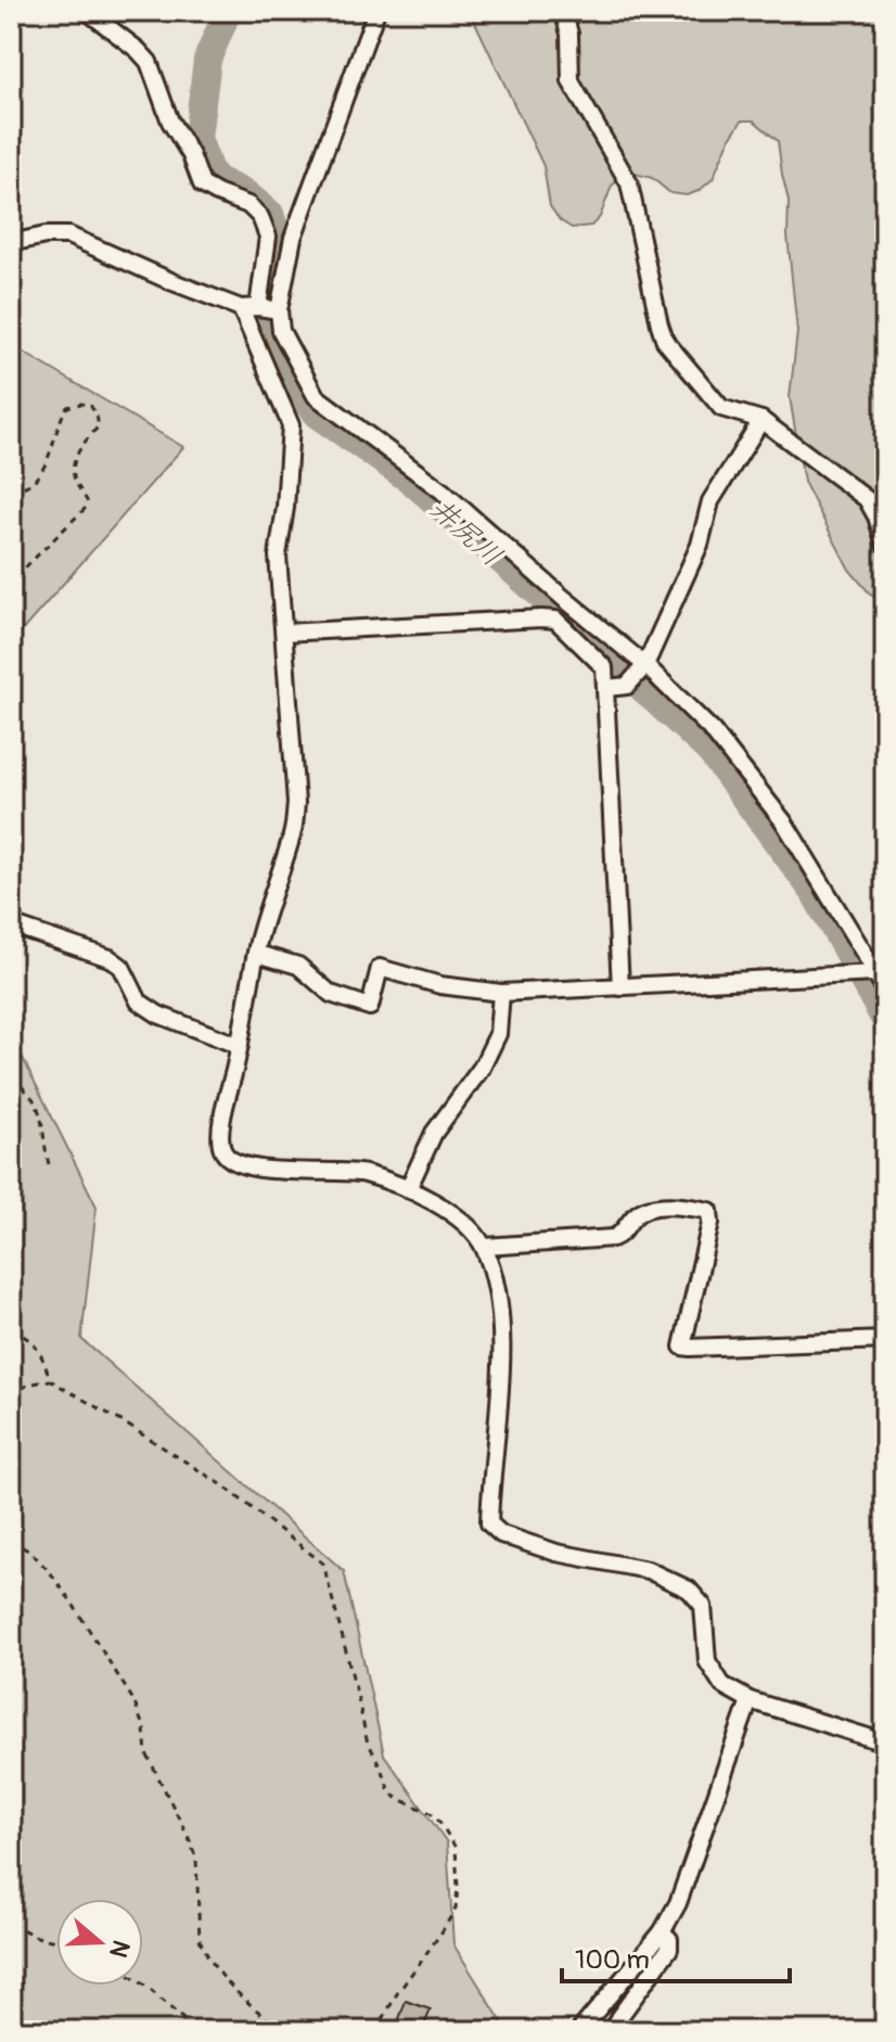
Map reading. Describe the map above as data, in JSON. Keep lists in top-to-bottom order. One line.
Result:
{"water":["井尻川"],"scale_bar":"100 m","north":"right"}
